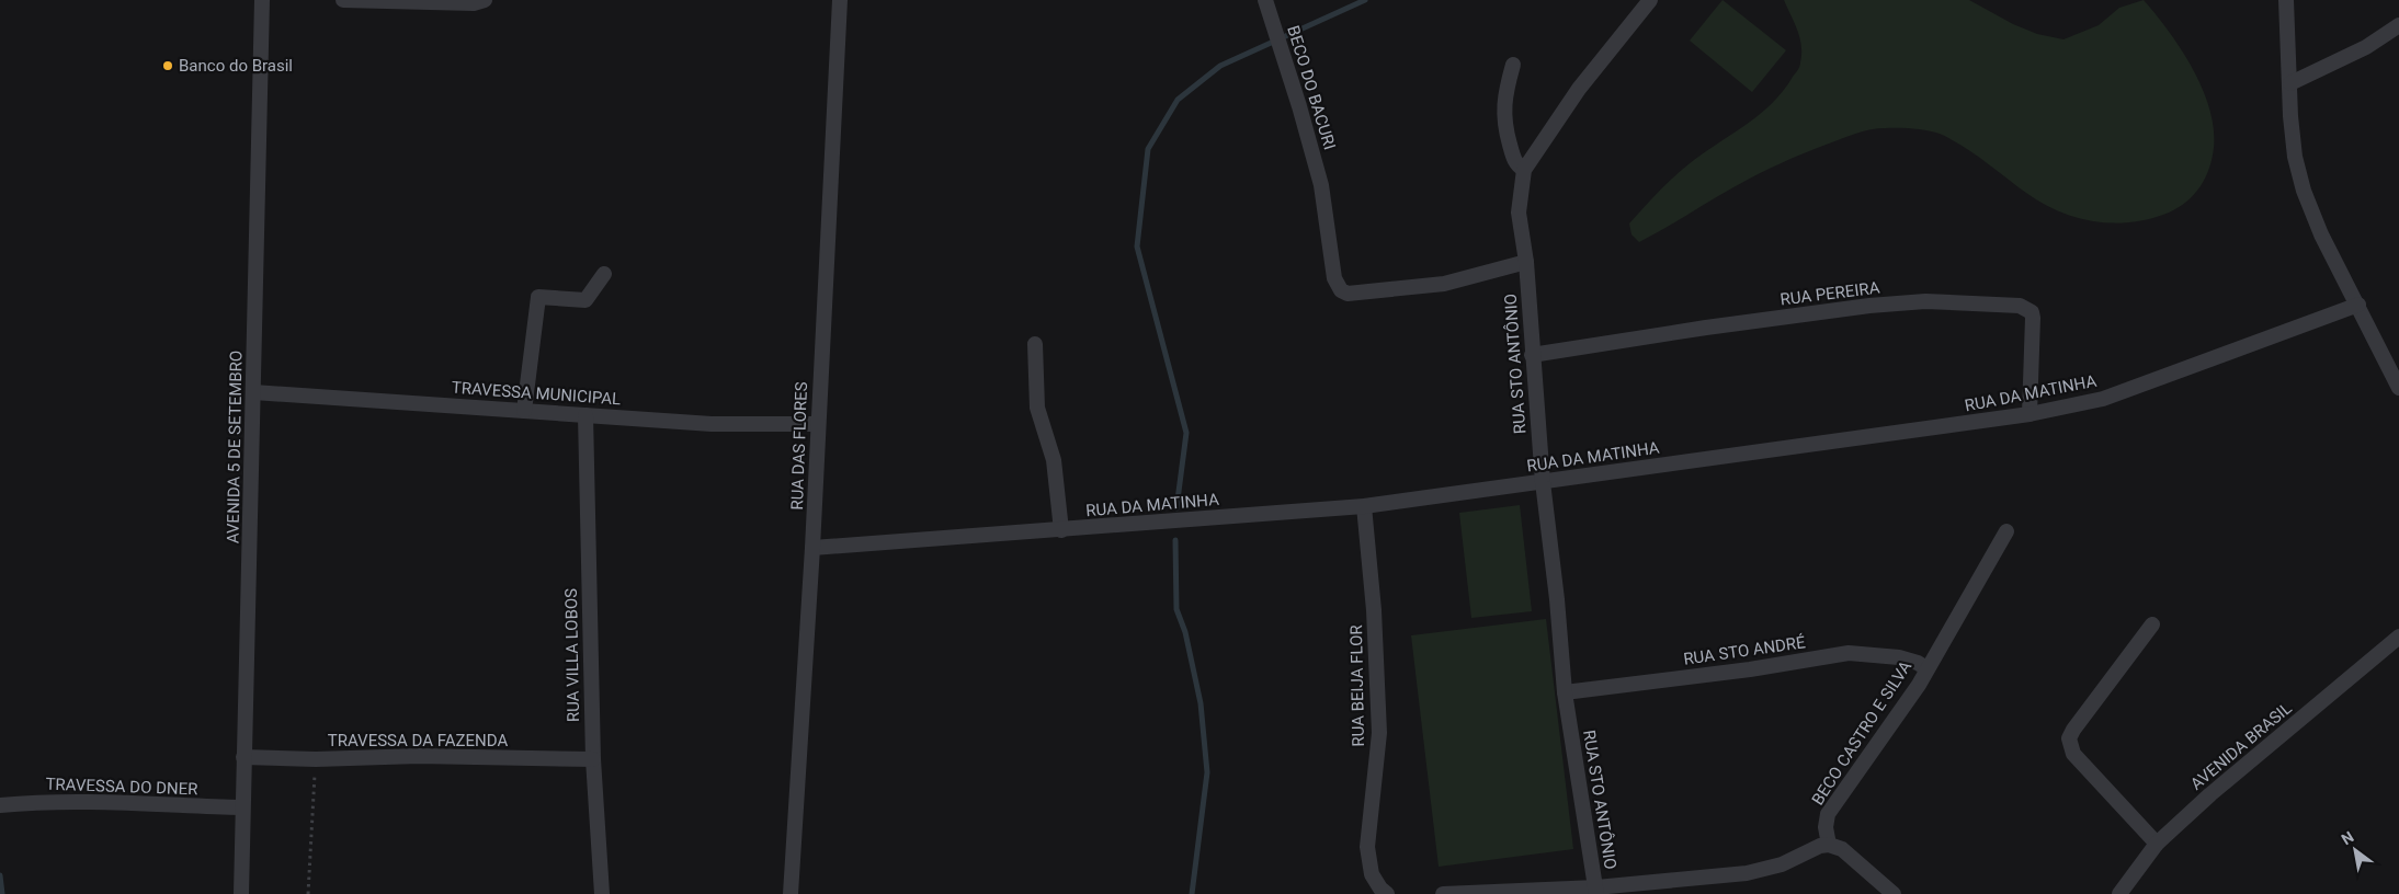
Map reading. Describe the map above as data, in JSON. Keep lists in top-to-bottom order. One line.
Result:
{"streets":{"street":["BECO DO BACURI","RUA PEREIRA","RUA STO ANTÔNIO","TRAVESSA MUNICIPAL","RUA DA MATINHA","RUA DAS FLORES","AVENIDA 5 DE SETEMBRO","RUA STO ANDRÉ","RUA VILLA LOBOS","RUA BEIJA FLOR","BECO CASTRO E SILVA","TRAVESSA DA FAZENDA","AVENIDA BRASIL","TRAVESSA DO DNER"]},"crossings":[["BECO DO BACURI","RUA STO ANTÔNIO"],["RUA PEREIRA","RUA STO ANTÔNIO"],["RUA PEREIRA","RUA DA MATINHA"],["RUA STO ANTÔNIO","RUA DA MATINHA"],["RUA STO ANTÔNIO","RUA STO ANDRÉ"],["TRAVESSA MUNICIPAL","RUA DAS FLORES"],["TRAVESSA MUNICIPAL","AVENIDA 5 DE SETEMBRO"],["TRAVESSA MUNICIPAL","RUA VILLA LOBOS"],["RUA DA MATINHA","RUA DAS FLORES"],["RUA DA MATINHA","RUA BEIJA FLOR"],["AVENIDA 5 DE SETEMBRO","TRAVESSA DA FAZENDA"],["AVENIDA 5 DE SETEMBRO","TRAVESSA DO DNER"],["RUA STO ANDRÉ","BECO CASTRO E SILVA"],["RUA VILLA LOBOS","TRAVESSA DA FAZENDA"]],"places":["Banco do Brasil"],"north":"top left"}
